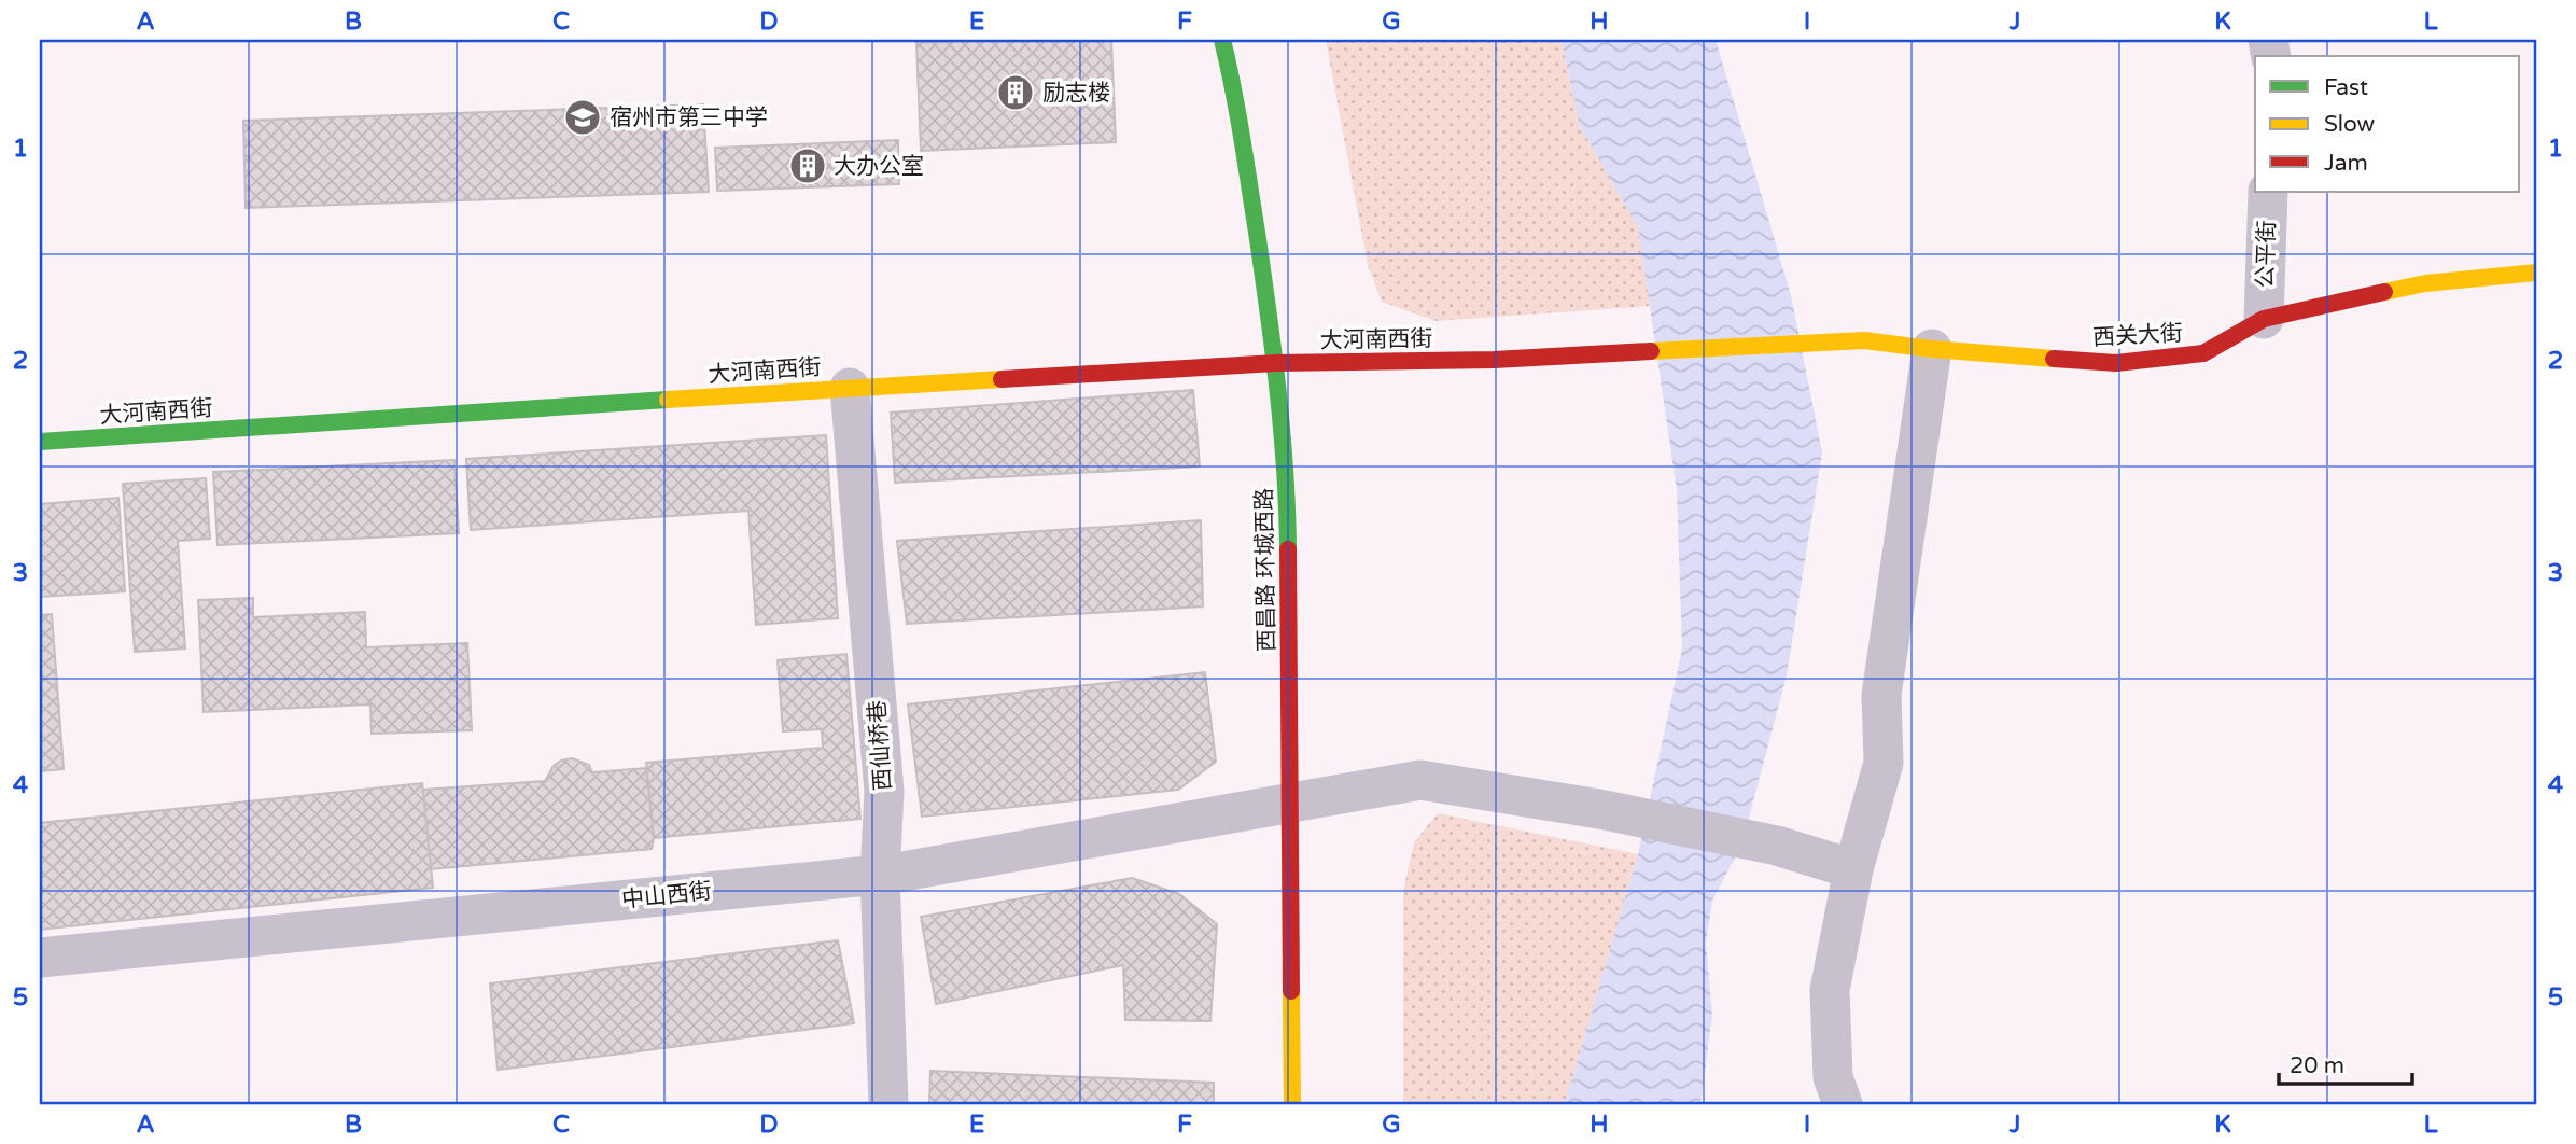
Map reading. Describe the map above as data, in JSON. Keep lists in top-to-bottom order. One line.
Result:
{"streets":{"street":["公平街","西关大街","大河南西街","西昌路 环城西路","西仙桥巷","中山西街"]},"crossings":[["公平街","西关大街"],["西关大街","大河南西街"],["大河南西街","西昌路 环城西路"],["大河南西街","西仙桥巷"],["西昌路 环城西路","中山西街"],["西仙桥巷","中山西街"]],"places":{"building":["励志楼","大办公室"],"school or university":["宿州市第三中学"]},"legend":["Fast","Slow","Jam"],"scale_bar":"20 m","grid":{"columns":["A","B","C","D","E","F","G","H","I","J","K","L"],"rows":["1","2","3","4","5"]}}
